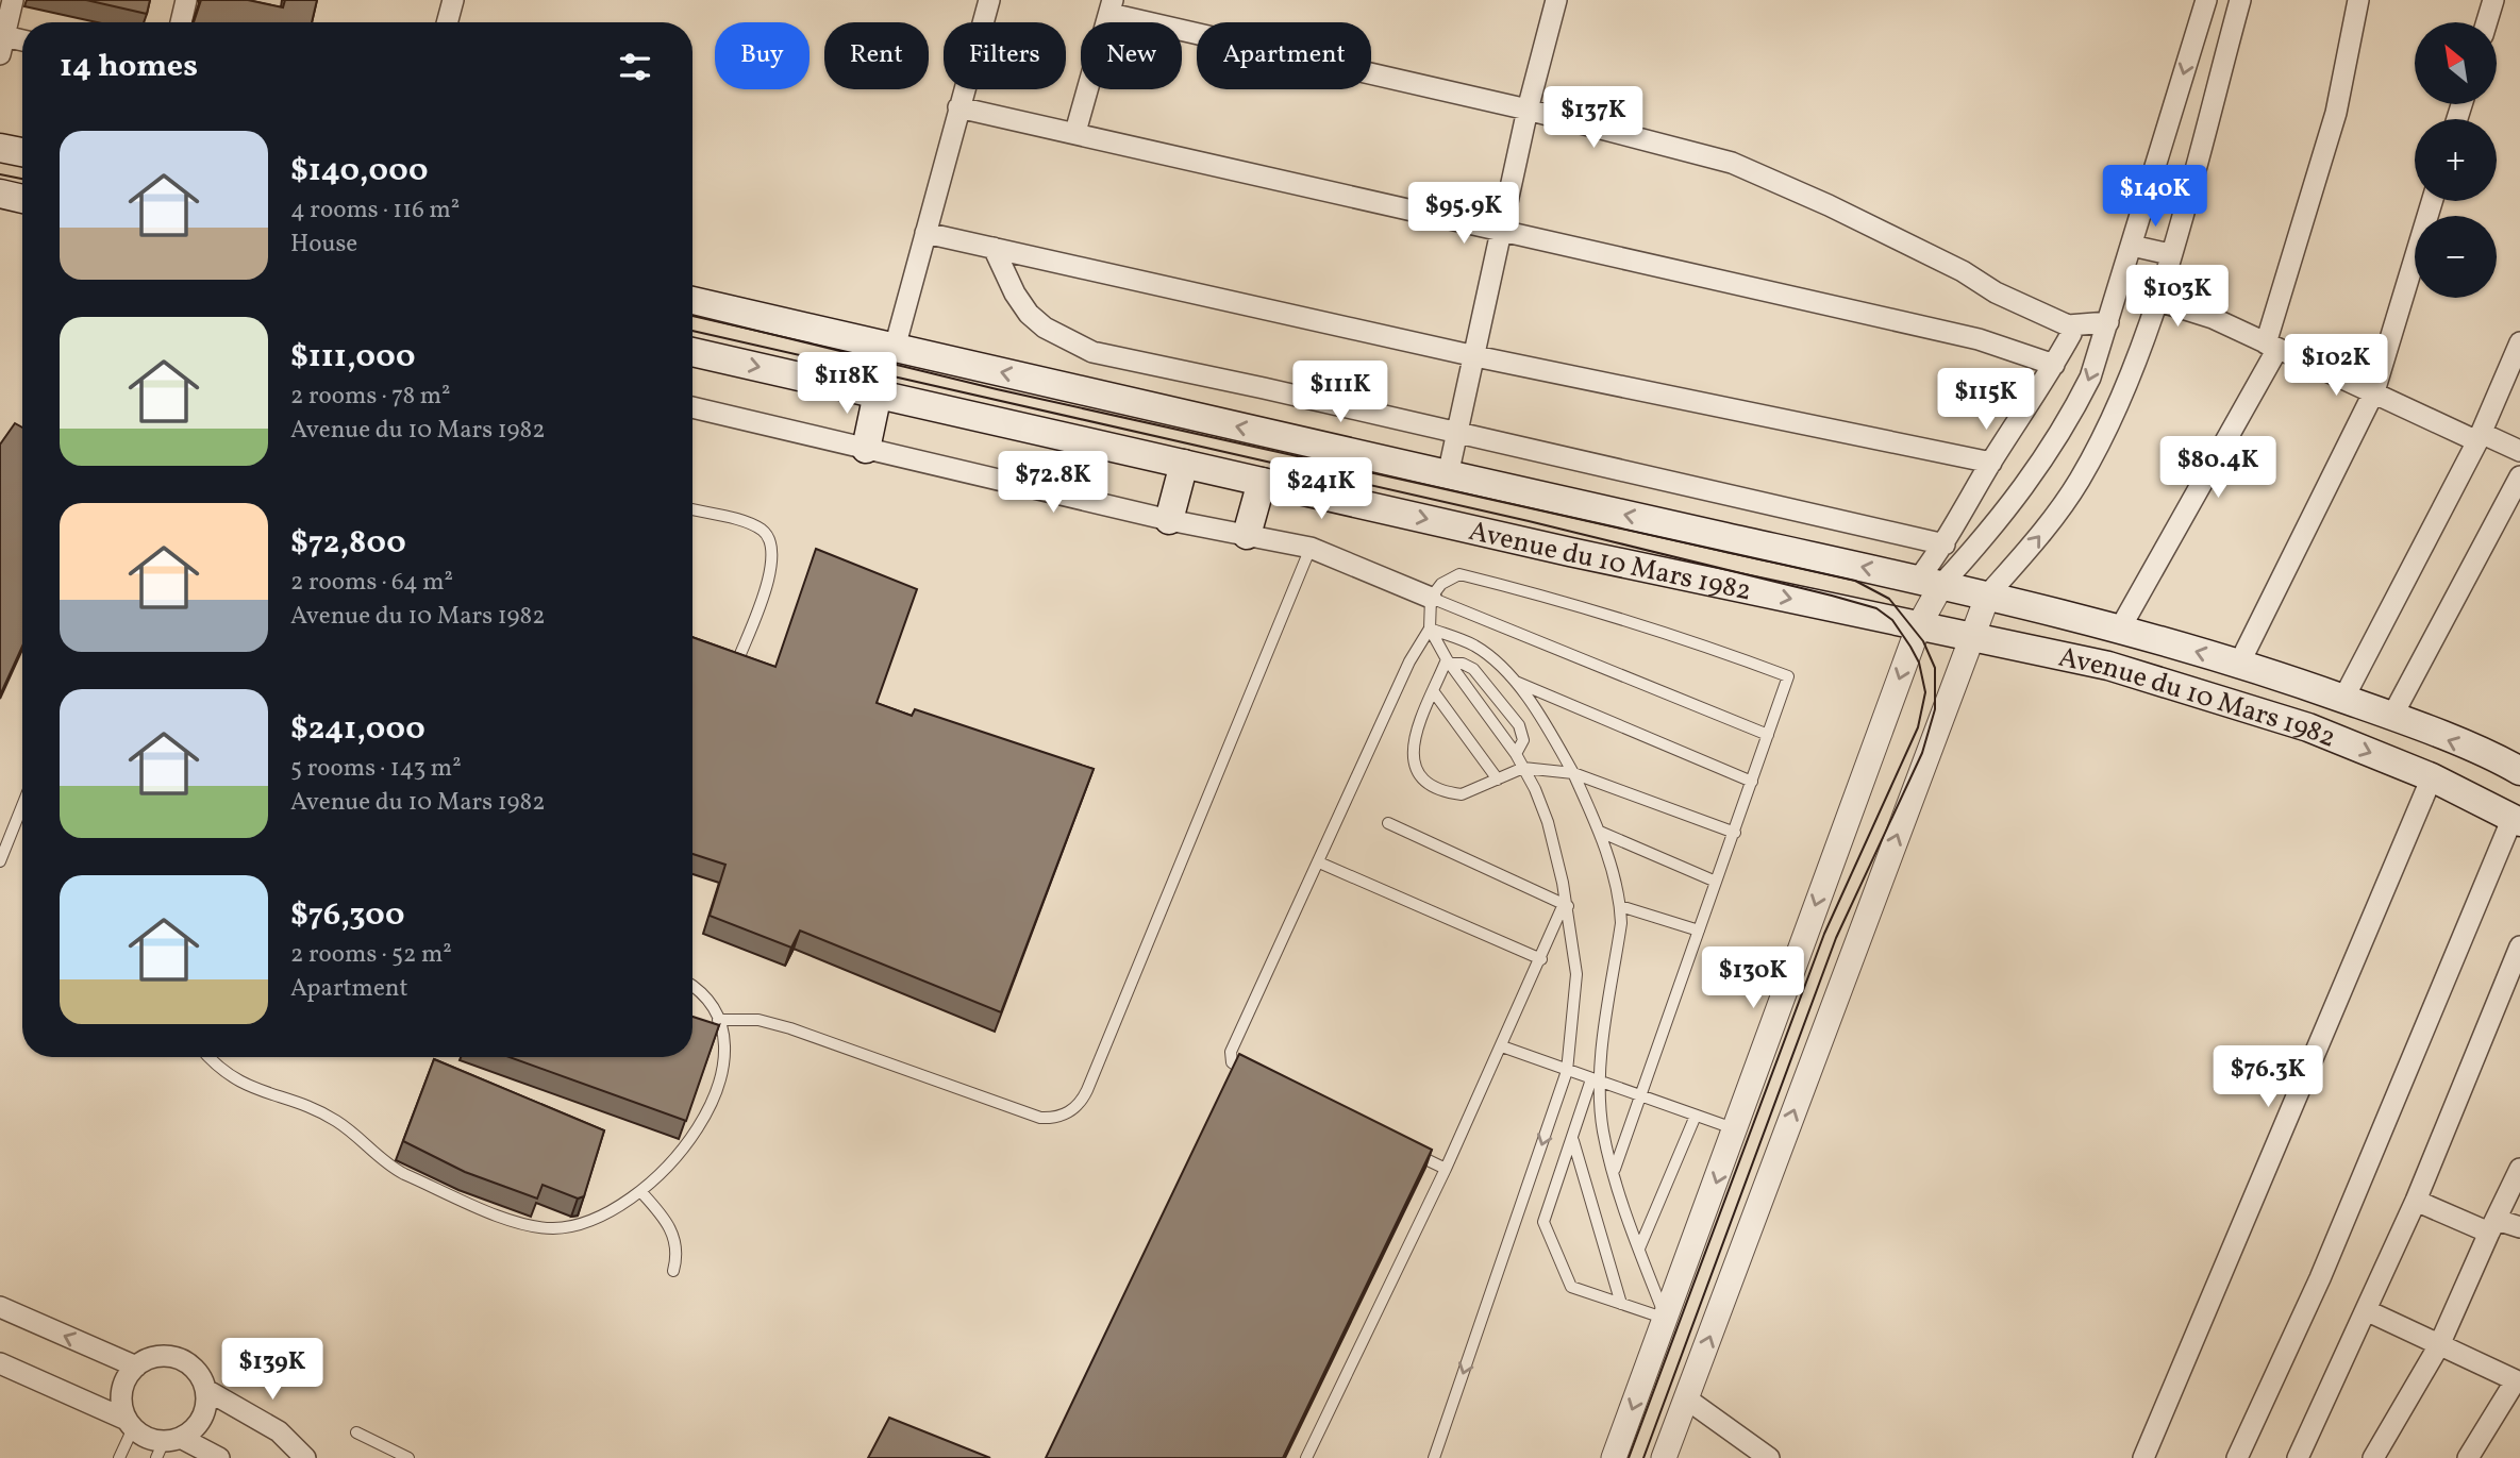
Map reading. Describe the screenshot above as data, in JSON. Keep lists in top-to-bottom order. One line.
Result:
{"streets":{"main road":["Avenue du 10 Mars 1982"]},"north":"top left","page":{"map_buttons":["+","−"],"chip":["Buy","Rent","Filters","New","Apartment"],"heading":"14 homes","price":["$137K","$140K","$95.9K","$103K","$102K","$118K","$111K","$115K","$80.4K","$72.8K","$241K","$130K","$76.3K","$139K"],"list":[{"name":"$140,000","note":"4 rooms · 116 m² · House"},{"name":"$111,000","note":"2 rooms · 78 m² · Avenue du 10 Mars 1982"},{"name":"$72,800","note":"2 rooms · 64 m² · Avenue du 10 Mars 1982"},{"name":"$241,000","note":"5 rooms · 143 m² · Avenue du 10 Mars 1982"},{"name":"$76,300","note":"2 rooms · 52 m² · Apartment"}]}}
